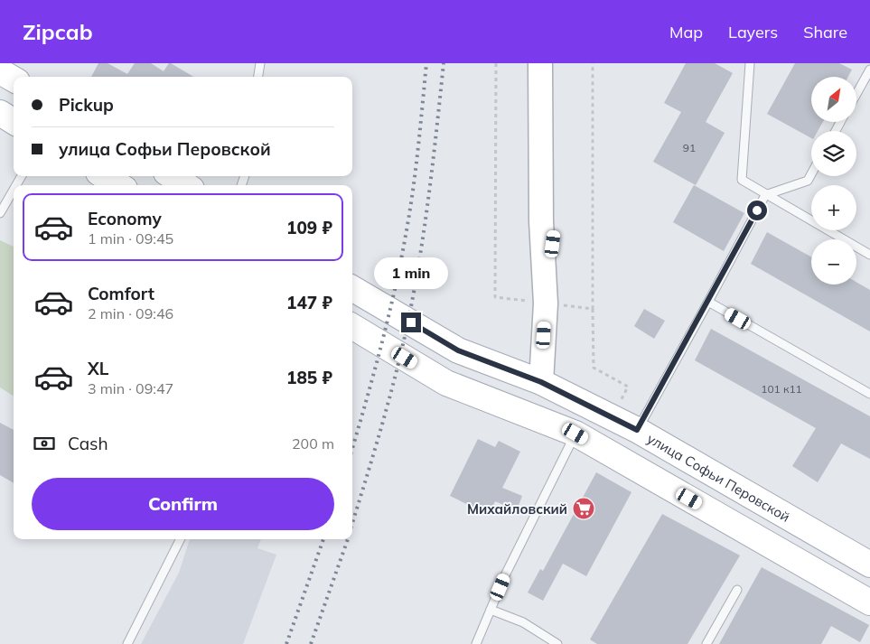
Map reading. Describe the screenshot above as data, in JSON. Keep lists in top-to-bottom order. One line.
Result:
{"streets":{"main road":["улица Софьи Перовской"]},"places":{"supermarket":["Михайловский"]},"house_numbers":["91","101 к11"],"north":"top right","page":{"header":"Zipcab","nav":["Map","Layers","Share"],"map_buttons":["+","−"],"banner":["Pickup","улица Софьи Перовской"],"list":[{"name":"Economy","note":"1 min · 09:45","value":"109 ₽"},{"name":"Comfort","note":"2 min · 09:46","value":"147 ₽"},{"name":"XL","note":"3 min · 09:47","value":"185 ₽"}],"bubble":"1 min","pay":["Cash","200 m"],"buttons":"Confirm"}}
